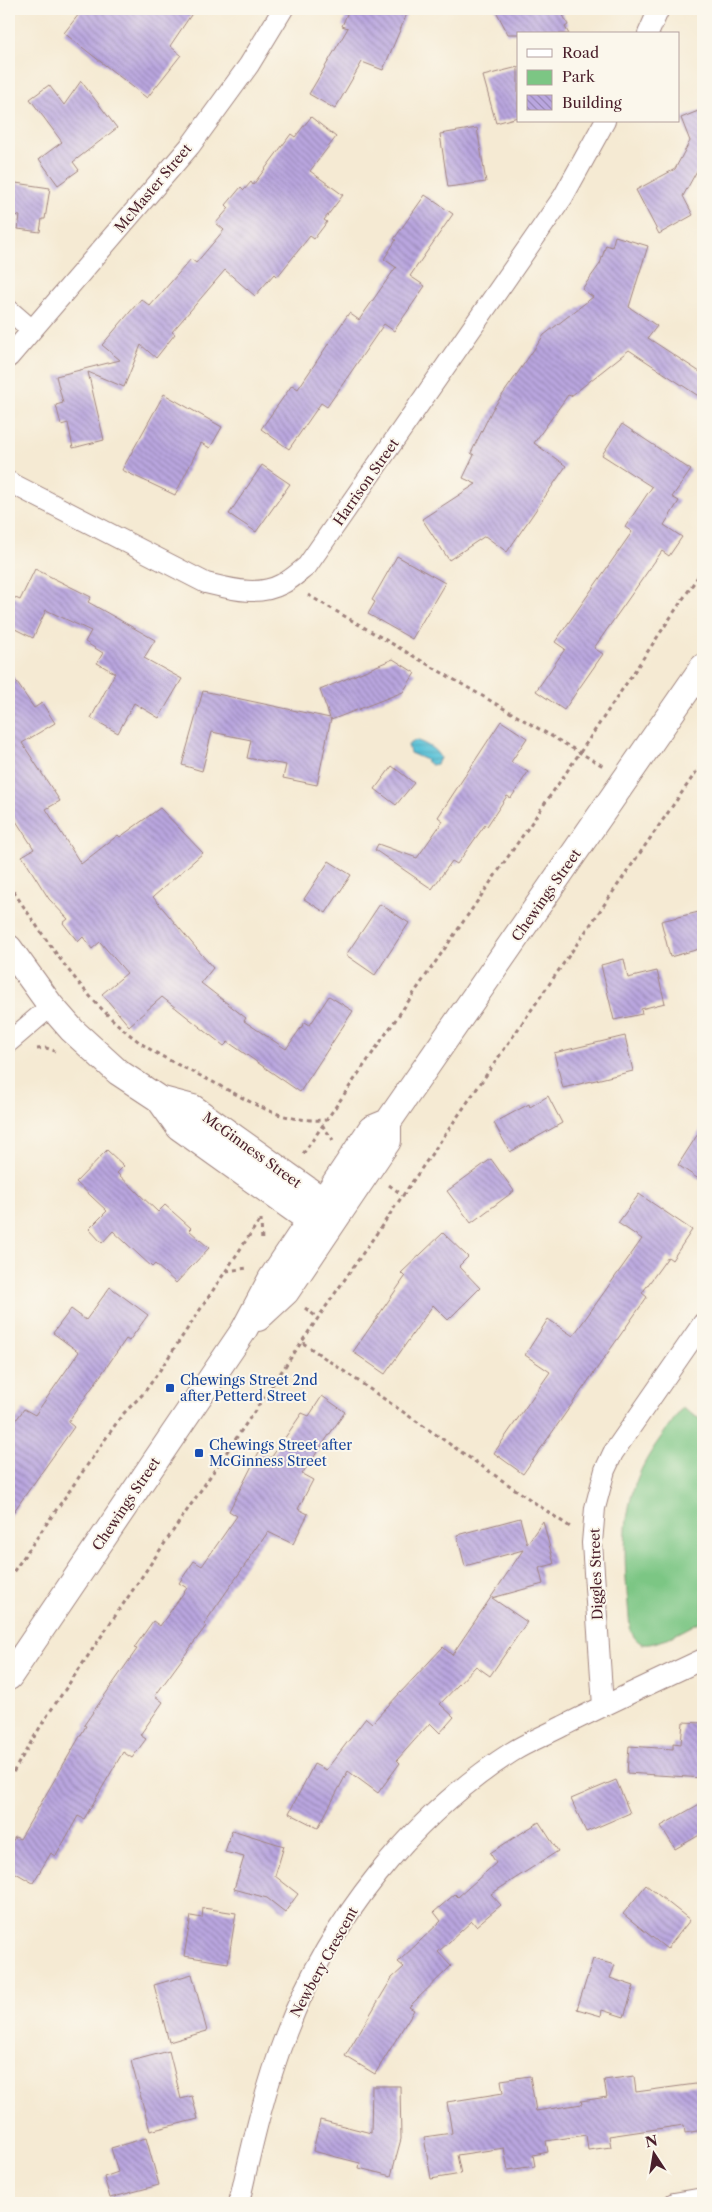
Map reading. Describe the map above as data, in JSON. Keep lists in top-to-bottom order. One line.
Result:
{"streets":{"street":["McMaster Street","Harrison Street","Chewings Street","McGinness Street","Diggles Street","Newbery Crescent"]},"crossings":[["Chewings Street","McGinness Street"],["Diggles Street","Newbery Crescent"]],"places":{"transit":["Chewings Street 2nd after Petterd Street","Chewings Street after McGinness Street"]},"legend":["Road","Park","Building"],"north":"top"}
